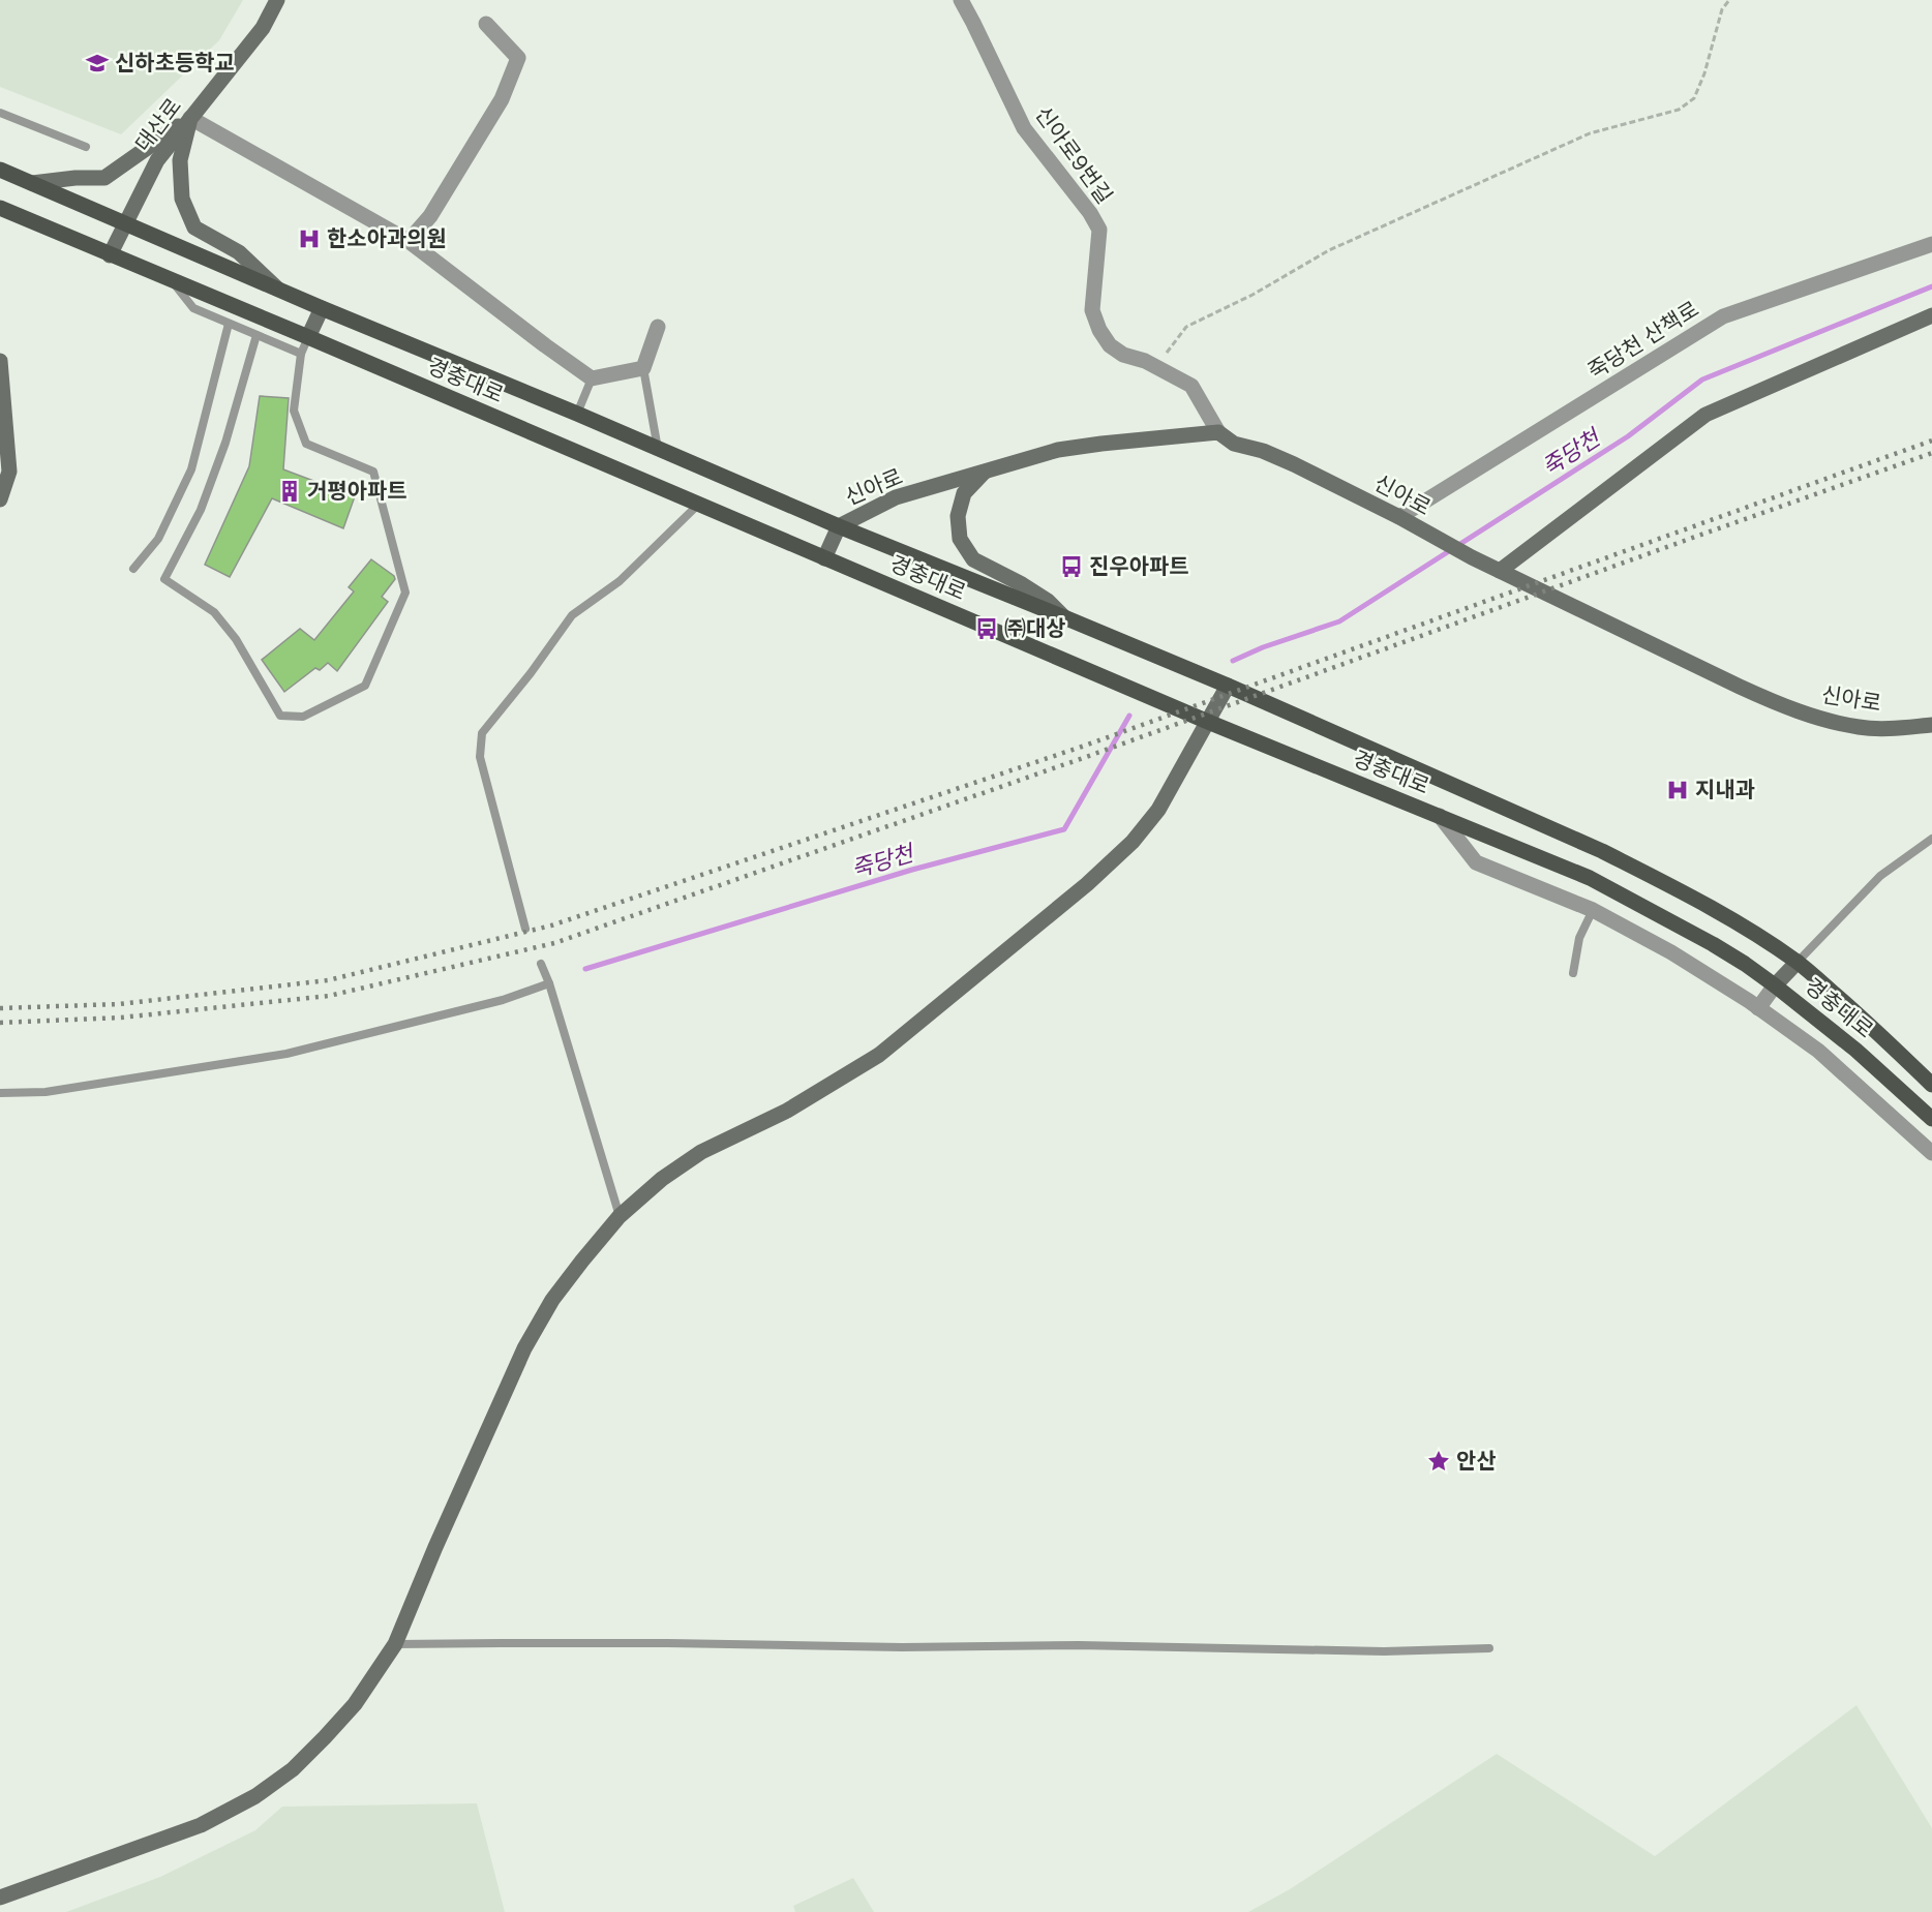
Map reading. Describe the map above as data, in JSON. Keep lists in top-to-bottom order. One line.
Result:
{"streets":{"main road":["경충대로"],"street":["대산로","신아로9번길","죽당천 산책로","신아로"]},"crossings":[["대산로","경충대로"],["신아로9번길","신아로"],["죽당천 산책로","신아로"],["경충대로","신아로"]],"water":["죽당천"],"places":{"school or university":["신하초등학교"],"hospital":["한소아과의원","지내과"],"building":["거평아파트"],"bus stop":["진우아파트","㈜대상"],"place":["안산"]}}
